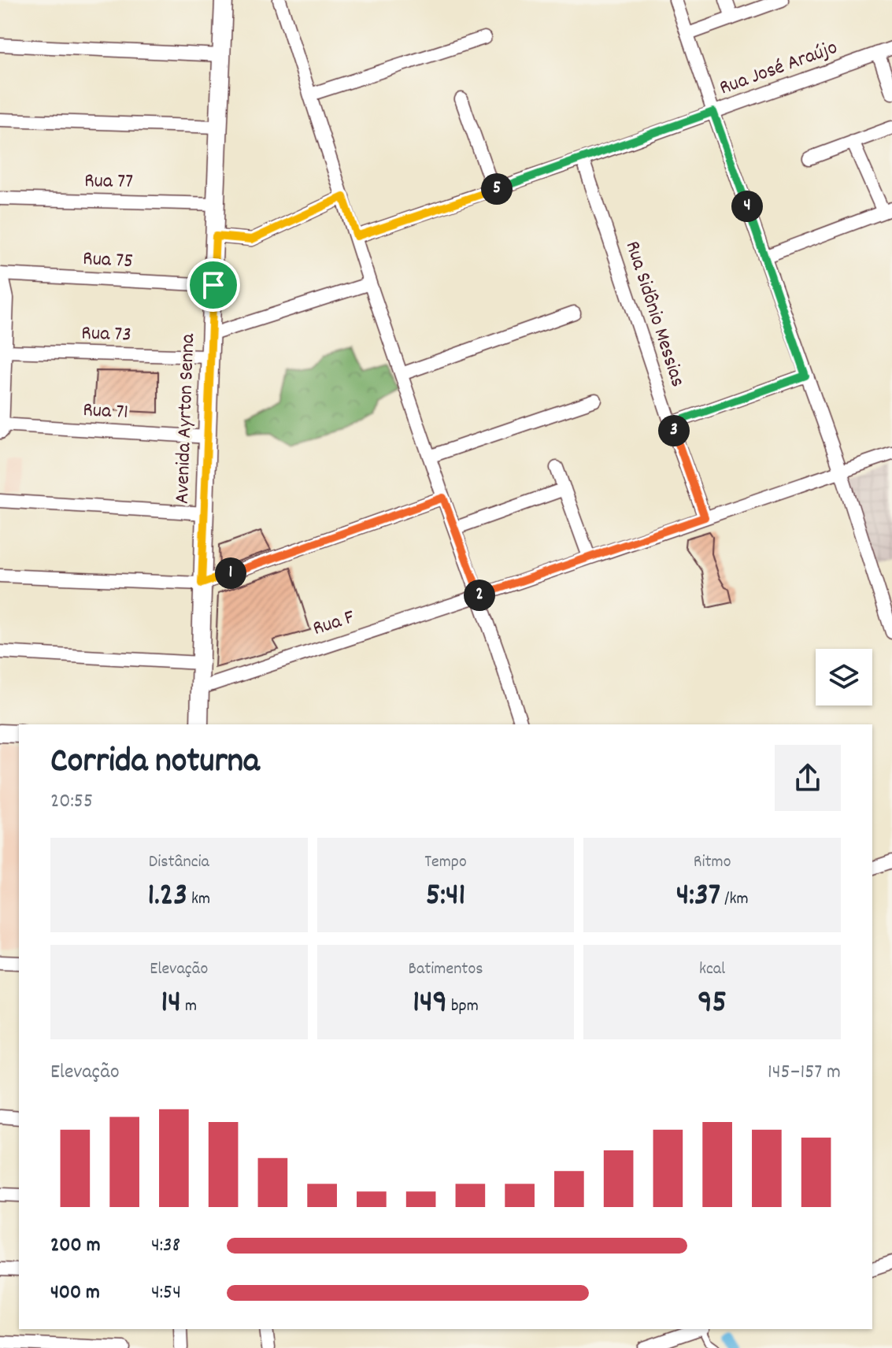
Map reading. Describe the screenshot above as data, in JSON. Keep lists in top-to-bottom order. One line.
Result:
{"streets":{"street":["Rua José Araújo","Rua 77","Rua 75","Rua Sidônio Messias","Rua 73","Rua 71","Avenida Ayrton Senna","Rua F"]},"crossings":[["Rua José Araújo","Rua Sidônio Messias"],["Rua 77","Avenida Ayrton Senna"],["Rua 75","Avenida Ayrton Senna"],["Rua Sidônio Messias","Rua F"],["Rua 73","Avenida Ayrton Senna"],["Rua 71","Avenida Ayrton Senna"],["Avenida Ayrton Senna","Rua F"]],"page":{"pins":["5","4","3","1","2"],"heading":["Corrida noturna","20:55"],"stats":[["Distância","1.23 km"],["Tempo","5:41"],["Ritmo","4:37 /km"],["Elevação","14 m"],["Batimentos","149 bpm"],["kcal","95"]],"chart":["Elevação","145–157 m"],"list":[{"name":"200 m","note":"4:38"},{"name":"400 m","note":"4:54"}]}}
